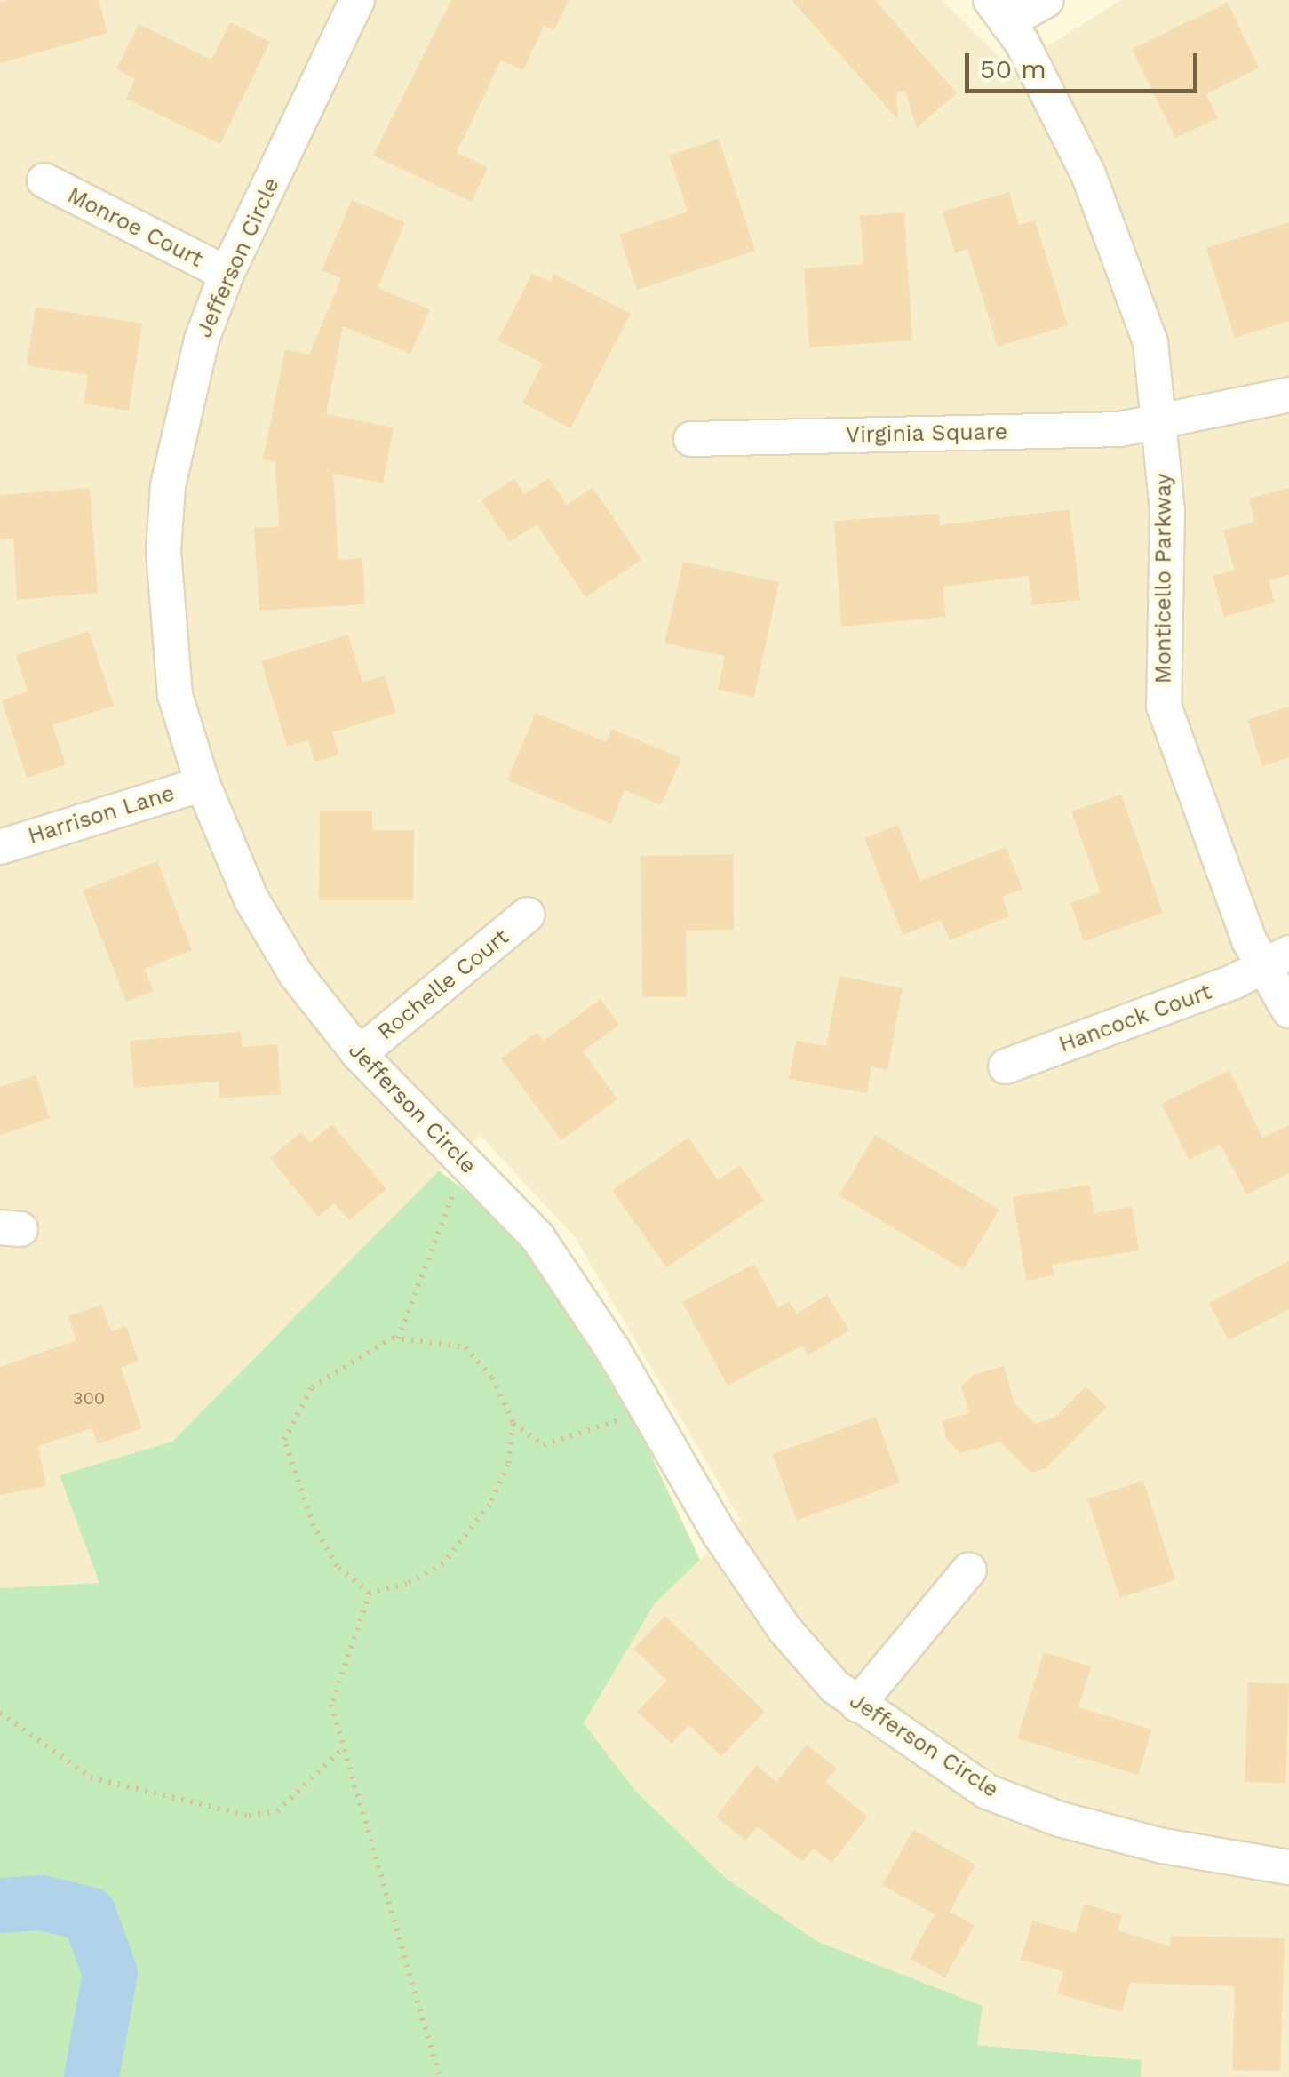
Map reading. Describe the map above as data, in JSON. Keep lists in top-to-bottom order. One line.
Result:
{"streets":{"street":["Monroe Court","Jefferson Circle","Virginia Square","Monticello Parkway","Harrison Lane","Rochelle Court","Hancock Court"]},"crossings":[["Monroe Court","Jefferson Circle"],["Jefferson Circle","Harrison Lane"],["Jefferson Circle","Rochelle Court"],["Virginia Square","Monticello Parkway"],["Monticello Parkway","Hancock Court"]],"house_numbers":["300"],"scale_bar":"50 m"}
